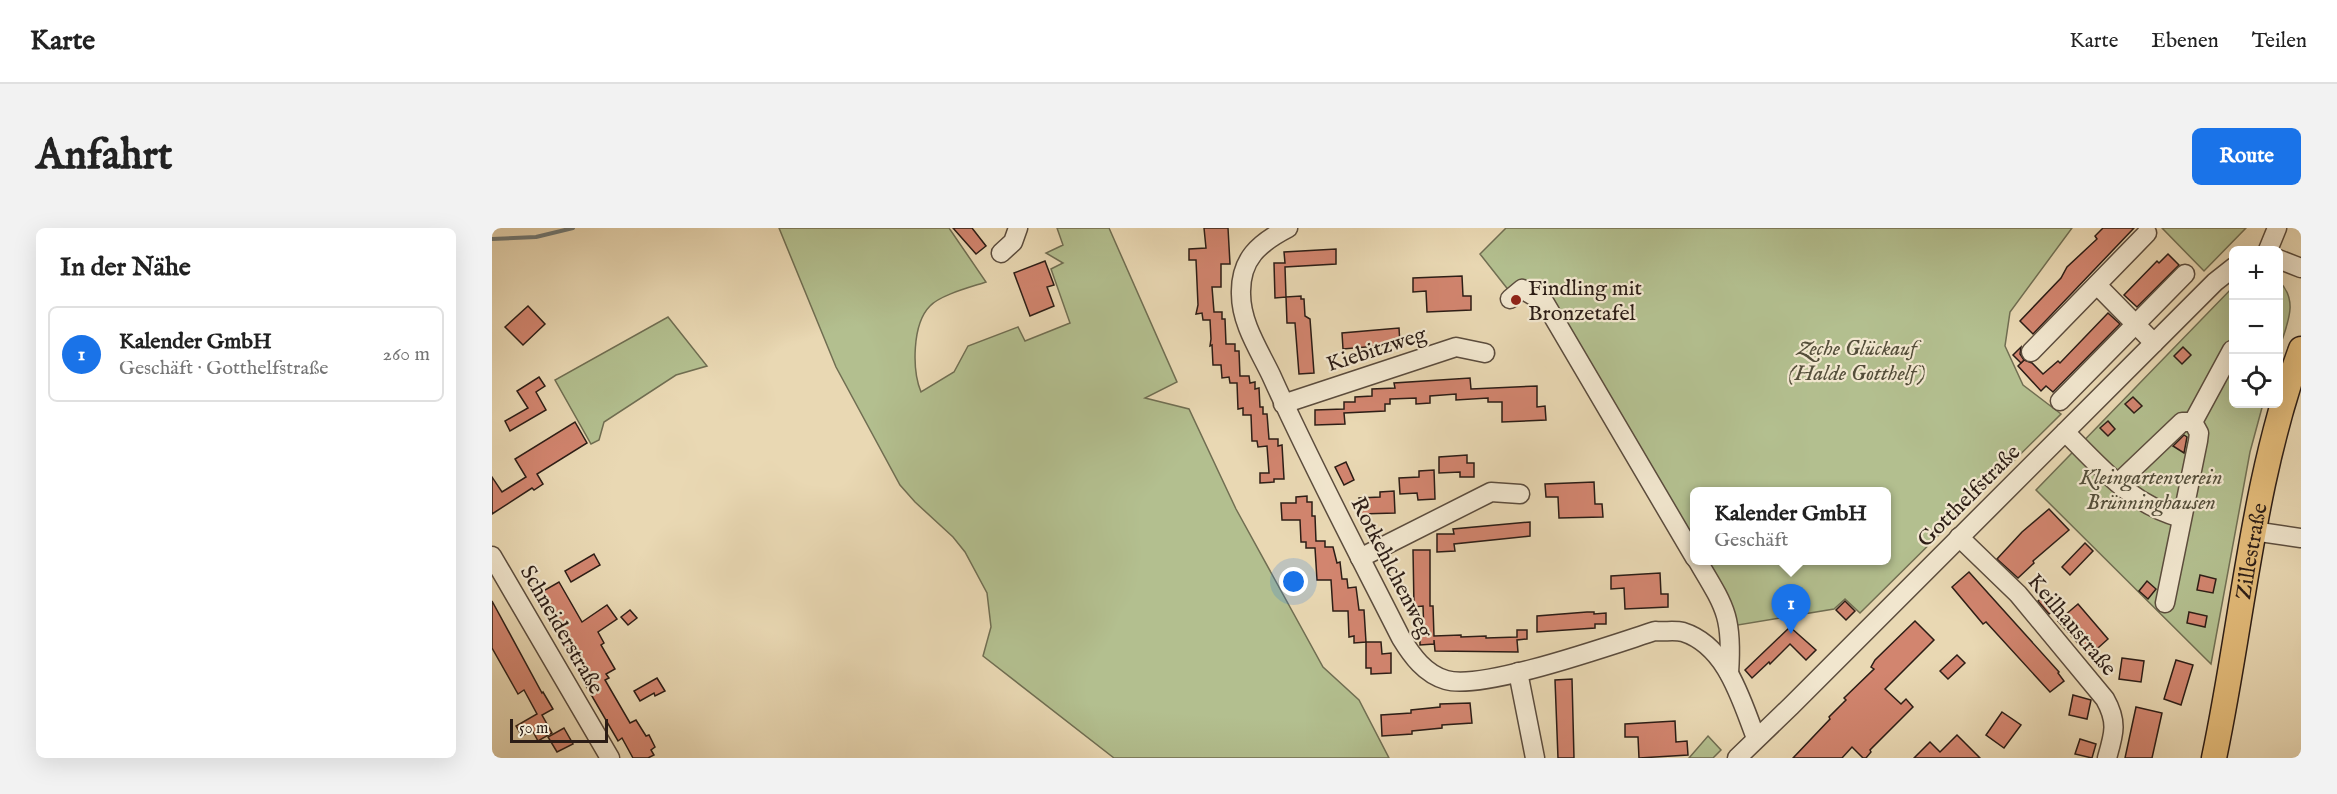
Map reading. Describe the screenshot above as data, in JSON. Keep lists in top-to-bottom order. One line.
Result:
{"streets":{"main road":["Zillestraße"],"street":["Kiebitzweg","Gotthelfstraße","Rotkehlchenweg","Keilhaustraße","Schneiderstraße"]},"crossings":[["Kiebitzweg","Rotkehlchenweg"],["Gotthelfstraße","Rotkehlchenweg"],["Gotthelfstraße","Keilhaustraße"]],"parks":["Zeche Glückauf (Halde Gotthelf)","Kleingartenverein Brünninghausen"],"places":["Findling mit Bronzetafel"],"scale_bar":"50 m","page":{"header":"Karte","nav":["Karte","Ebenen","Teilen"],"buttons":"Route","title":"Anfahrt","heading":"In der Nähe","map_buttons":["+","−"],"list":[{"mark":"1","name":"Kalender GmbH","note":"Geschäft · Gotthelfstraße","value":"260 m"}],"popup":["Kalender GmbH","Geschäft"],"pins":"1","scale":"50 m"}}
